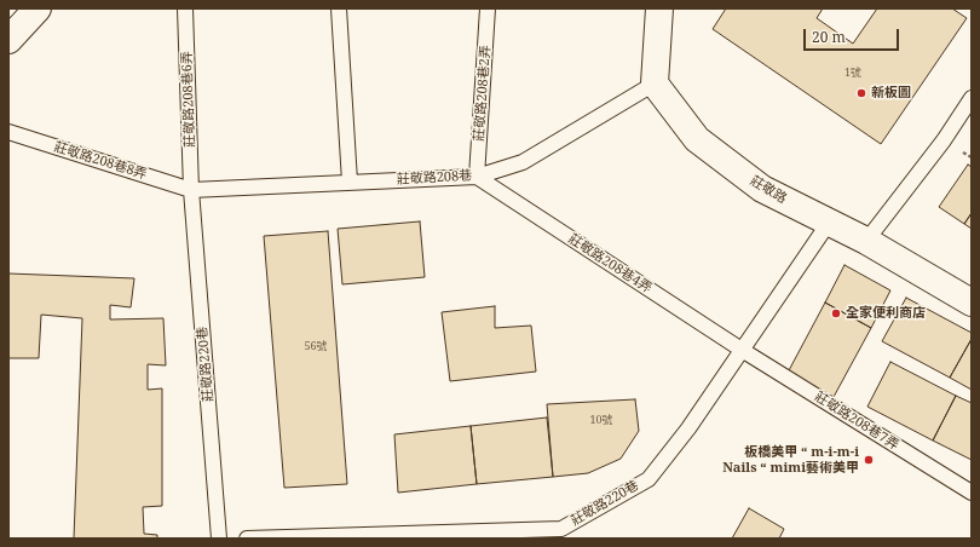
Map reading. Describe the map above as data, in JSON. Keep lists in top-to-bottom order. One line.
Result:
{"streets":{"street":["莊敬路"],"lane":["莊敬路208巷2弄","莊敬路208巷6弄","莊敬路208巷8弄","莊敬路208巷","莊敬路208巷4弄","莊敬路220巷","莊敬路208巷7弄"]},"crossings":[["莊敬路208巷2弄","莊敬路208巷"],["莊敬路208巷2弄","莊敬路208巷4弄"],["莊敬路208巷6弄","莊敬路208巷8弄"],["莊敬路208巷6弄","莊敬路208巷"],["莊敬路208巷6弄","莊敬路220巷"],["莊敬路208巷8弄","莊敬路208巷"],["莊敬路208巷8弄","莊敬路220巷"],["莊敬路208巷","莊敬路"],["莊敬路208巷","莊敬路208巷4弄"],["莊敬路208巷","莊敬路220巷"],["莊敬路","莊敬路220巷"],["莊敬路208巷4弄","莊敬路220巷"],["莊敬路208巷4弄","莊敬路208巷7弄"],["莊敬路220巷","莊敬路208巷7弄"]],"places":["新板圖","全家便利商店","板橋美甲 “ m-i-m-i Nails “ mimi藝術美甲"],"house_numbers":["1號","56號","10號"],"scale_bar":"20 m"}
